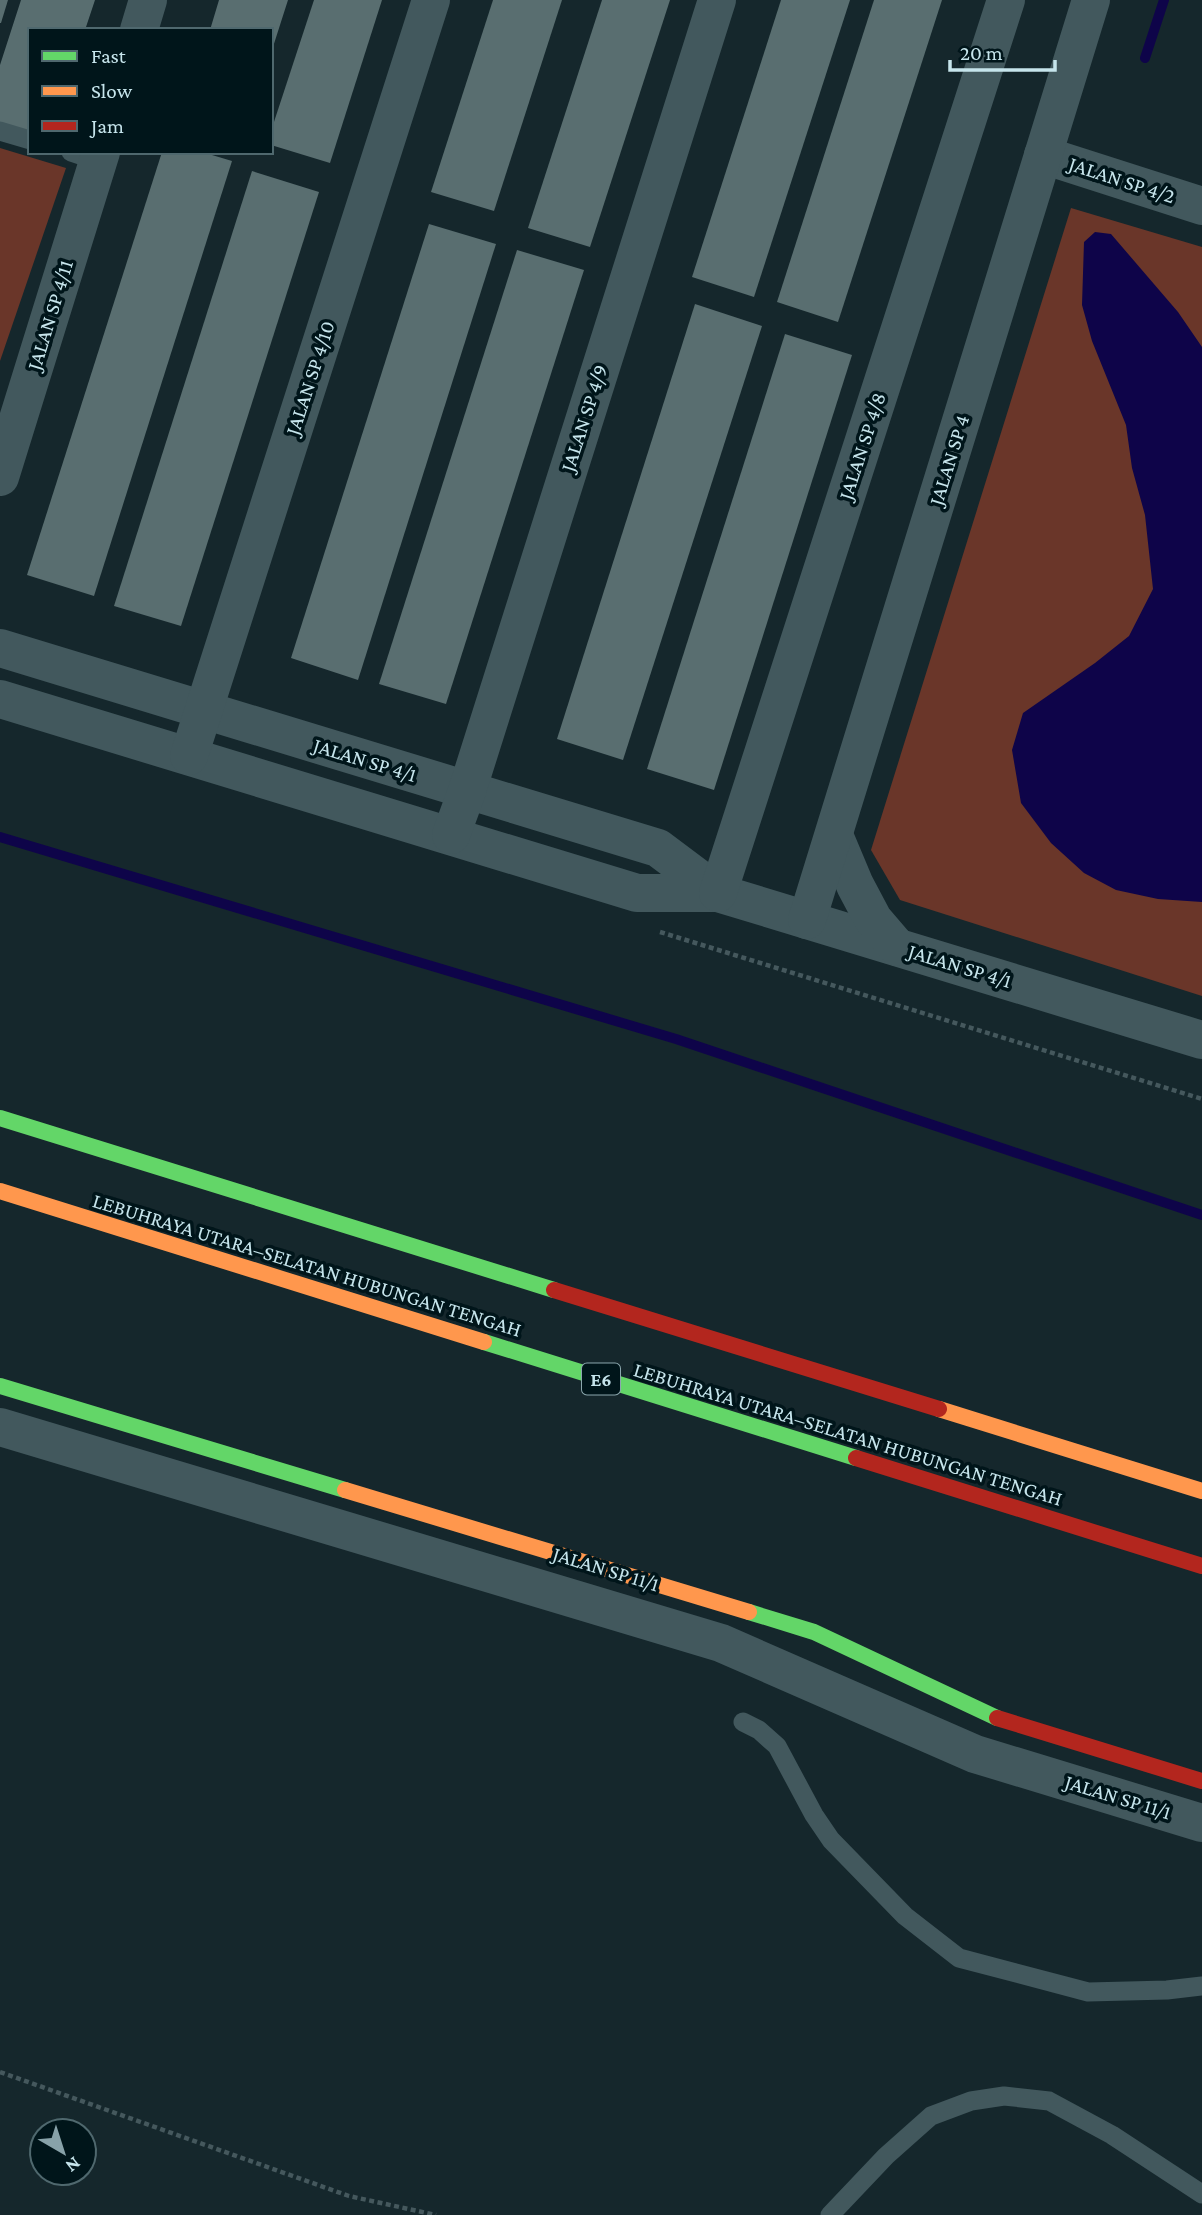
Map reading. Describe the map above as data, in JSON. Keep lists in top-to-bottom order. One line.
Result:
{"streets":{"main road":["LEBUHRAYA UTARA–SELATAN HUBUNGAN TENGAH","E6","JALAN SP 11/1"],"street":["JALAN SP 4/2","JALAN SP 4/11","JALAN SP 4/10","JALAN SP 4/9","JALAN SP 4/8","JALAN SP 4","JALAN SP 4/1"]},"crossings":[["JALAN SP 4/2","JALAN SP 4"],["JALAN SP 4/10","JALAN SP 4/1"],["JALAN SP 4/9","JALAN SP 4/1"],["JALAN SP 4/8","JALAN SP 4/1"],["JALAN SP 4","JALAN SP 4/1"]],"legend":["Fast","Slow","Jam"],"scale_bar":"20 m","north":"bottom right"}
